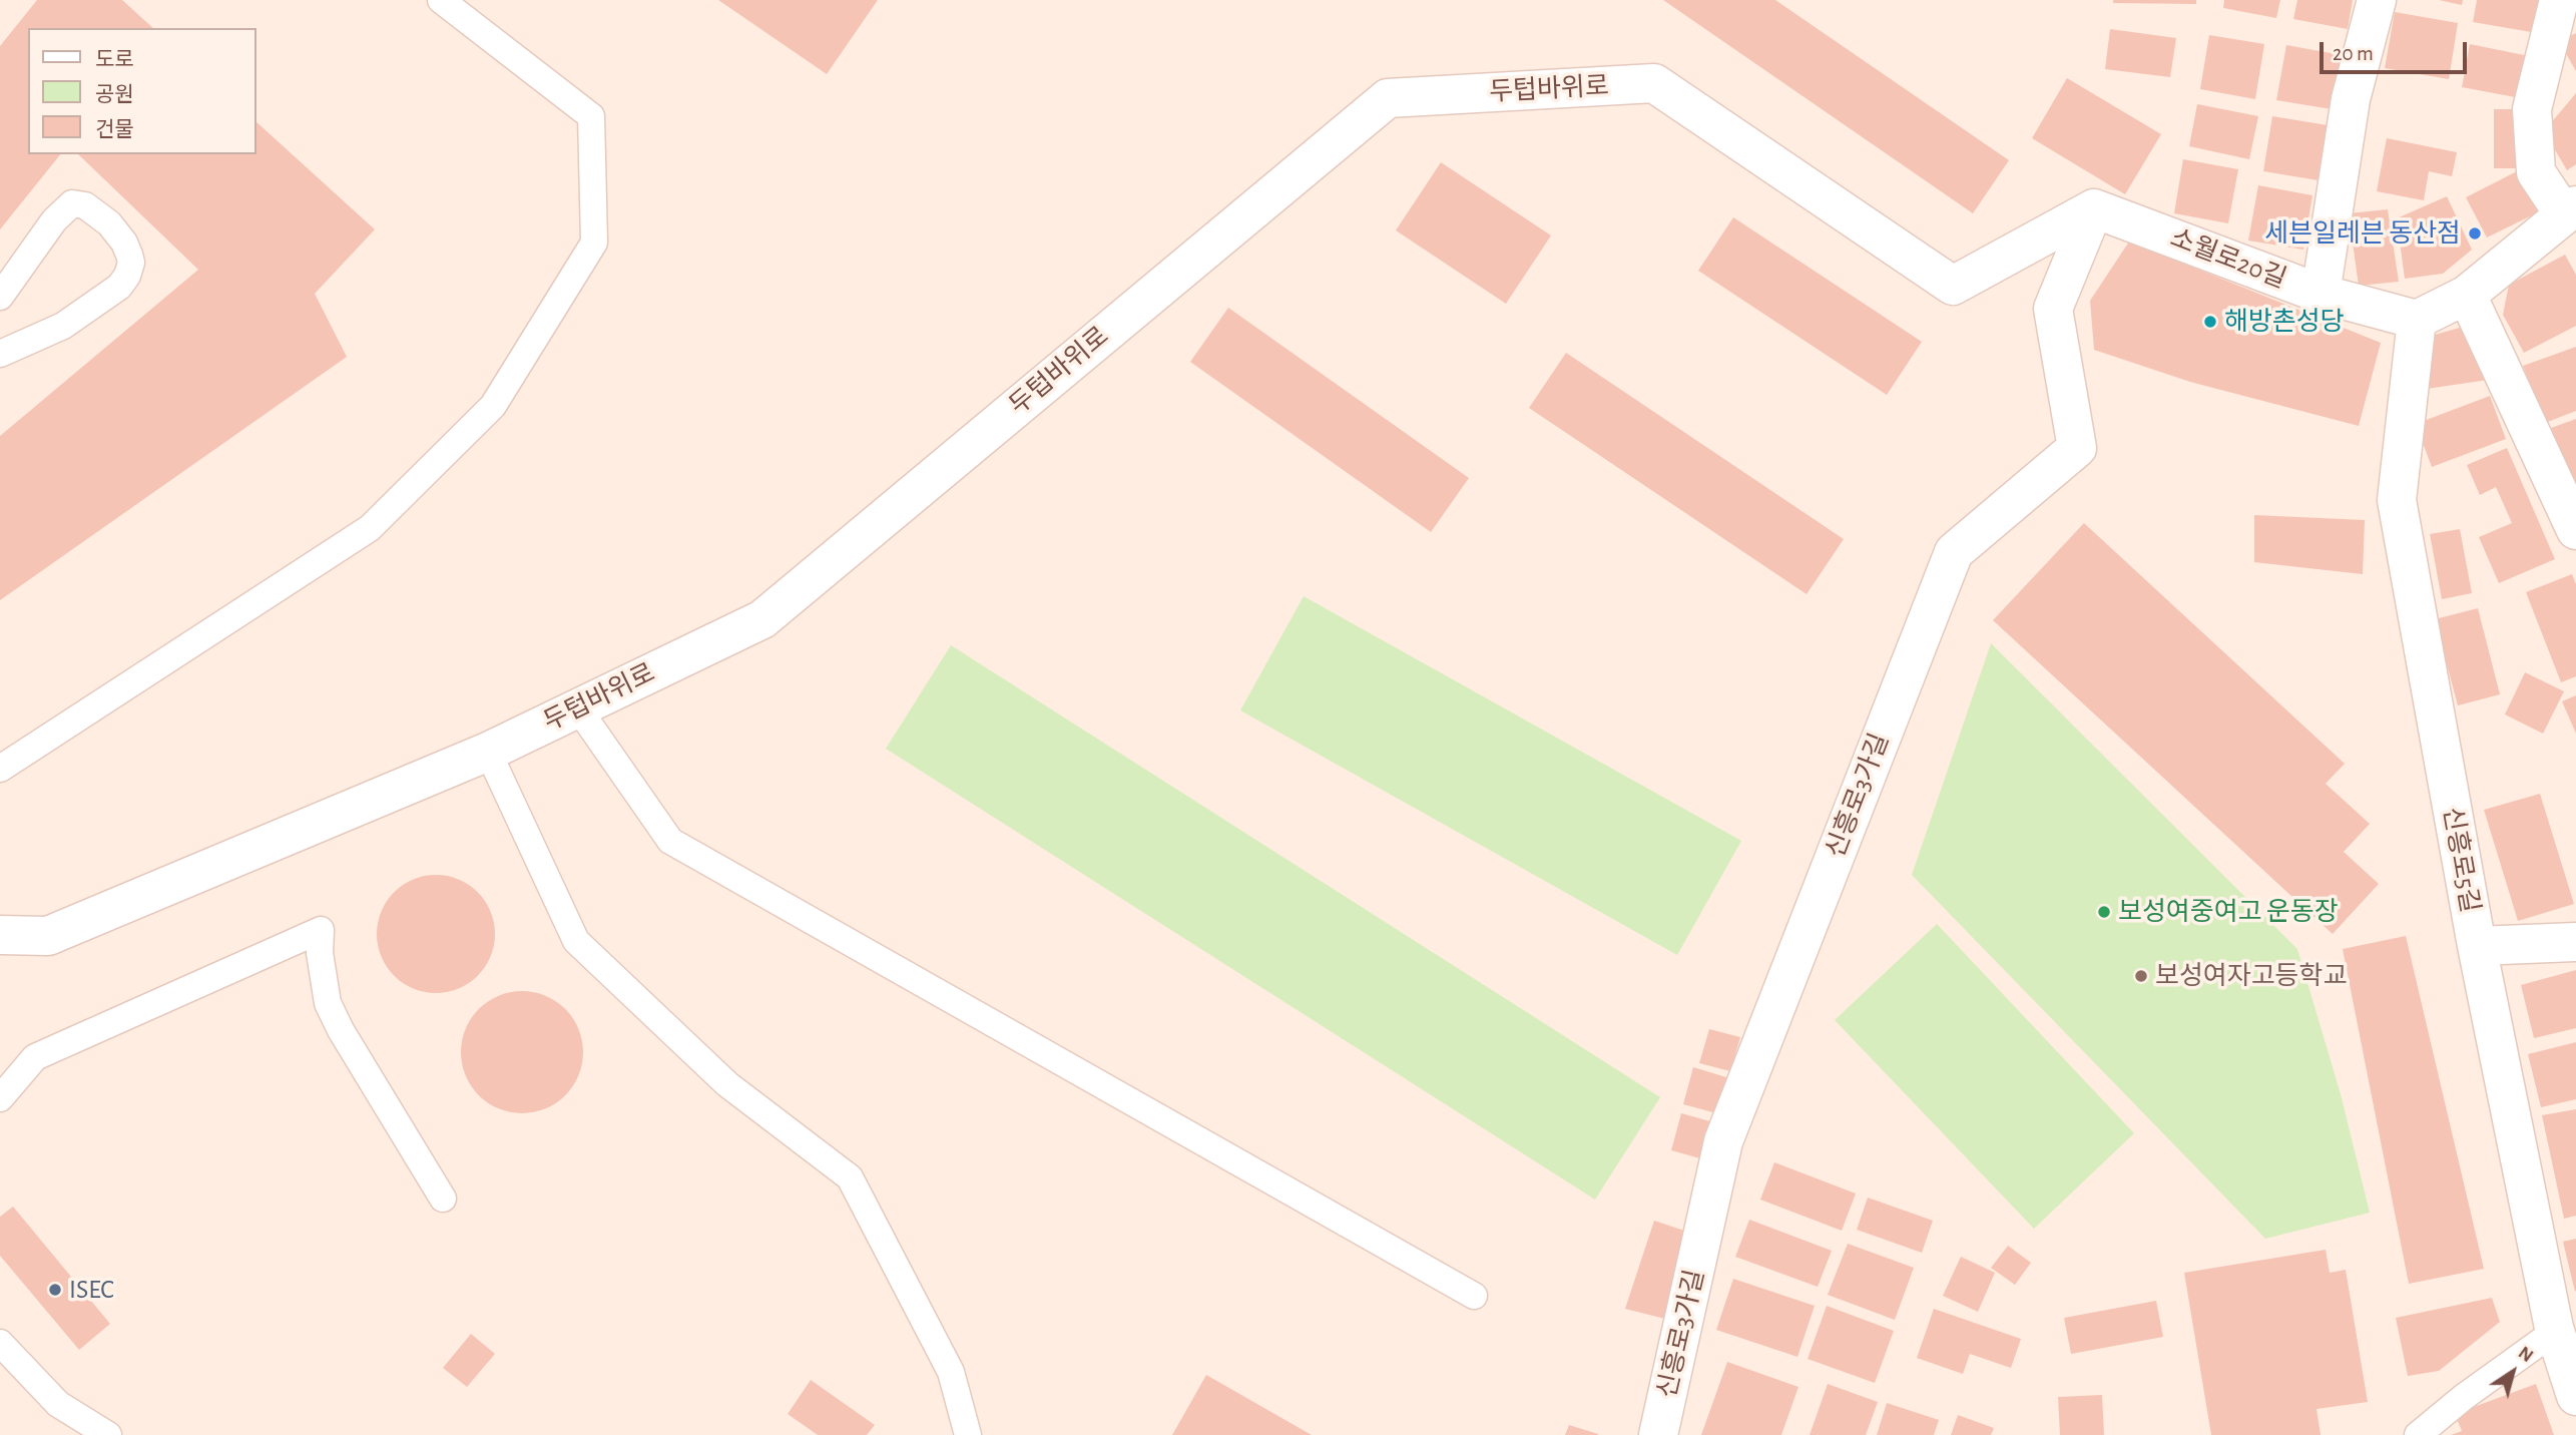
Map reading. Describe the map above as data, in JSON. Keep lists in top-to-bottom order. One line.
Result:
{"streets":{"street":["두텁바위로","소월로20길","신흥로3가길","신흥로5길"]},"crossings":[["두텁바위로","소월로20길"],["두텁바위로","신흥로3가길"],["소월로20길","신흥로3가길"],["소월로20길","신흥로5길"]],"places":["세븐일레븐 동산점","해방촌성당","보성여중여고 운동장","보성여자고등학교","ISEC"],"legend":["도로","공원","건물"],"scale_bar":"20 m","north":"top right"}
